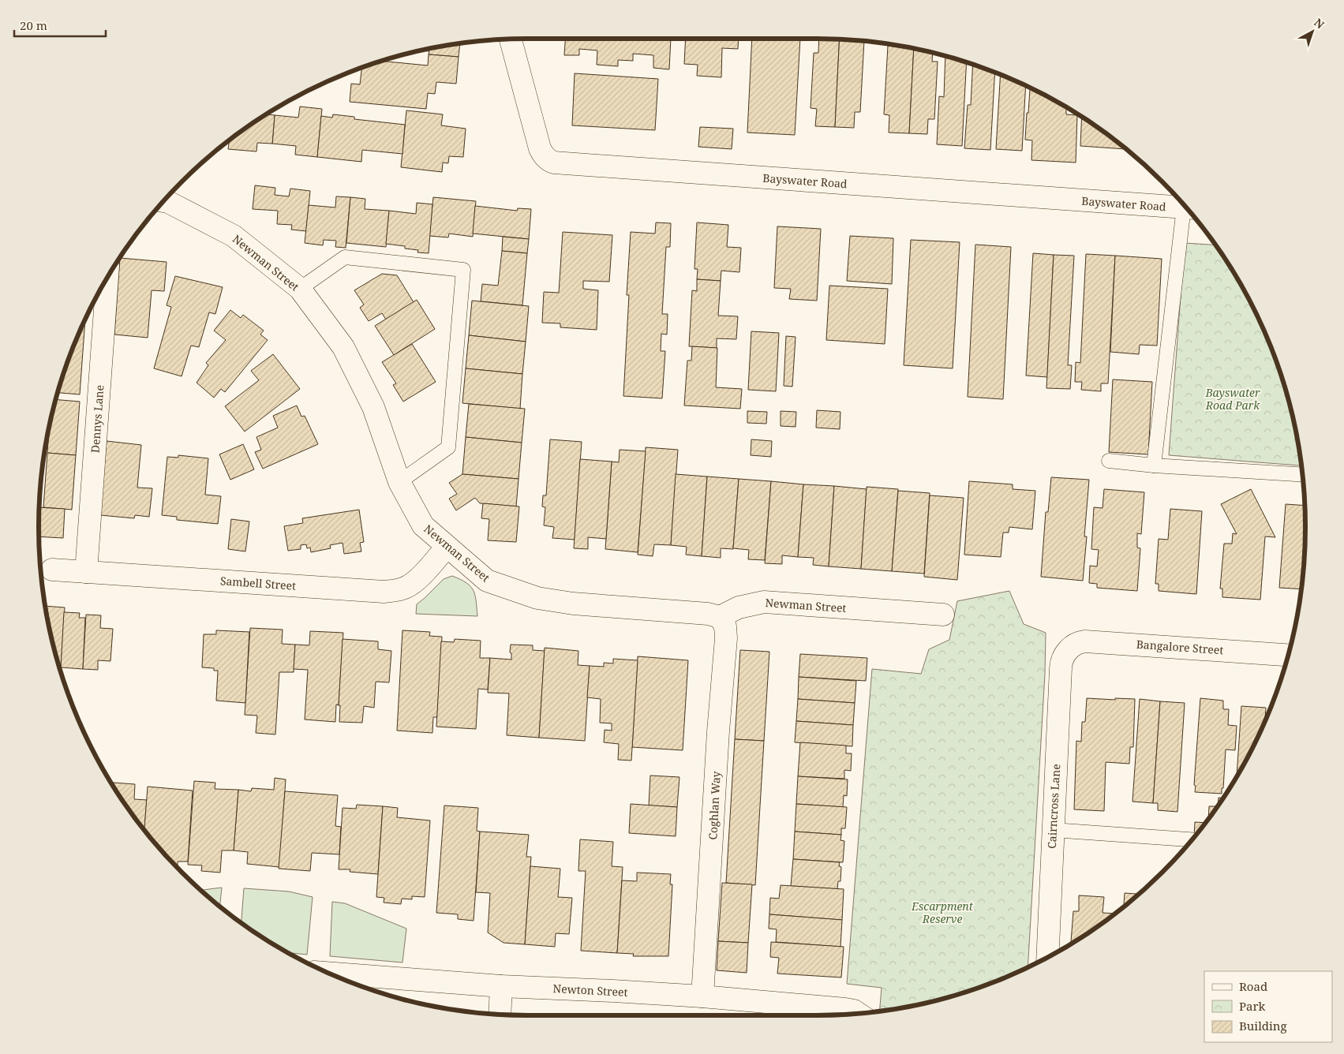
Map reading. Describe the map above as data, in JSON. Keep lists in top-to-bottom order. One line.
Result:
{"streets":{"street":["Bayswater Road","Newman Street","Dennys Lane","Sambell Street","Bangalore Street","Coghlan Way","Cairncross Lane","Newton Street"]},"crossings":[["Newman Street","Sambell Street"],["Newman Street","Coghlan Way"],["Dennys Lane","Sambell Street"],["Bangalore Street","Cairncross Lane"],["Coghlan Way","Newton Street"]],"parks":["Bayswater Road Park","Escarpment Reserve"],"legend":["Road","Park","Building"],"scale_bar":"20 m","north":"top right"}
